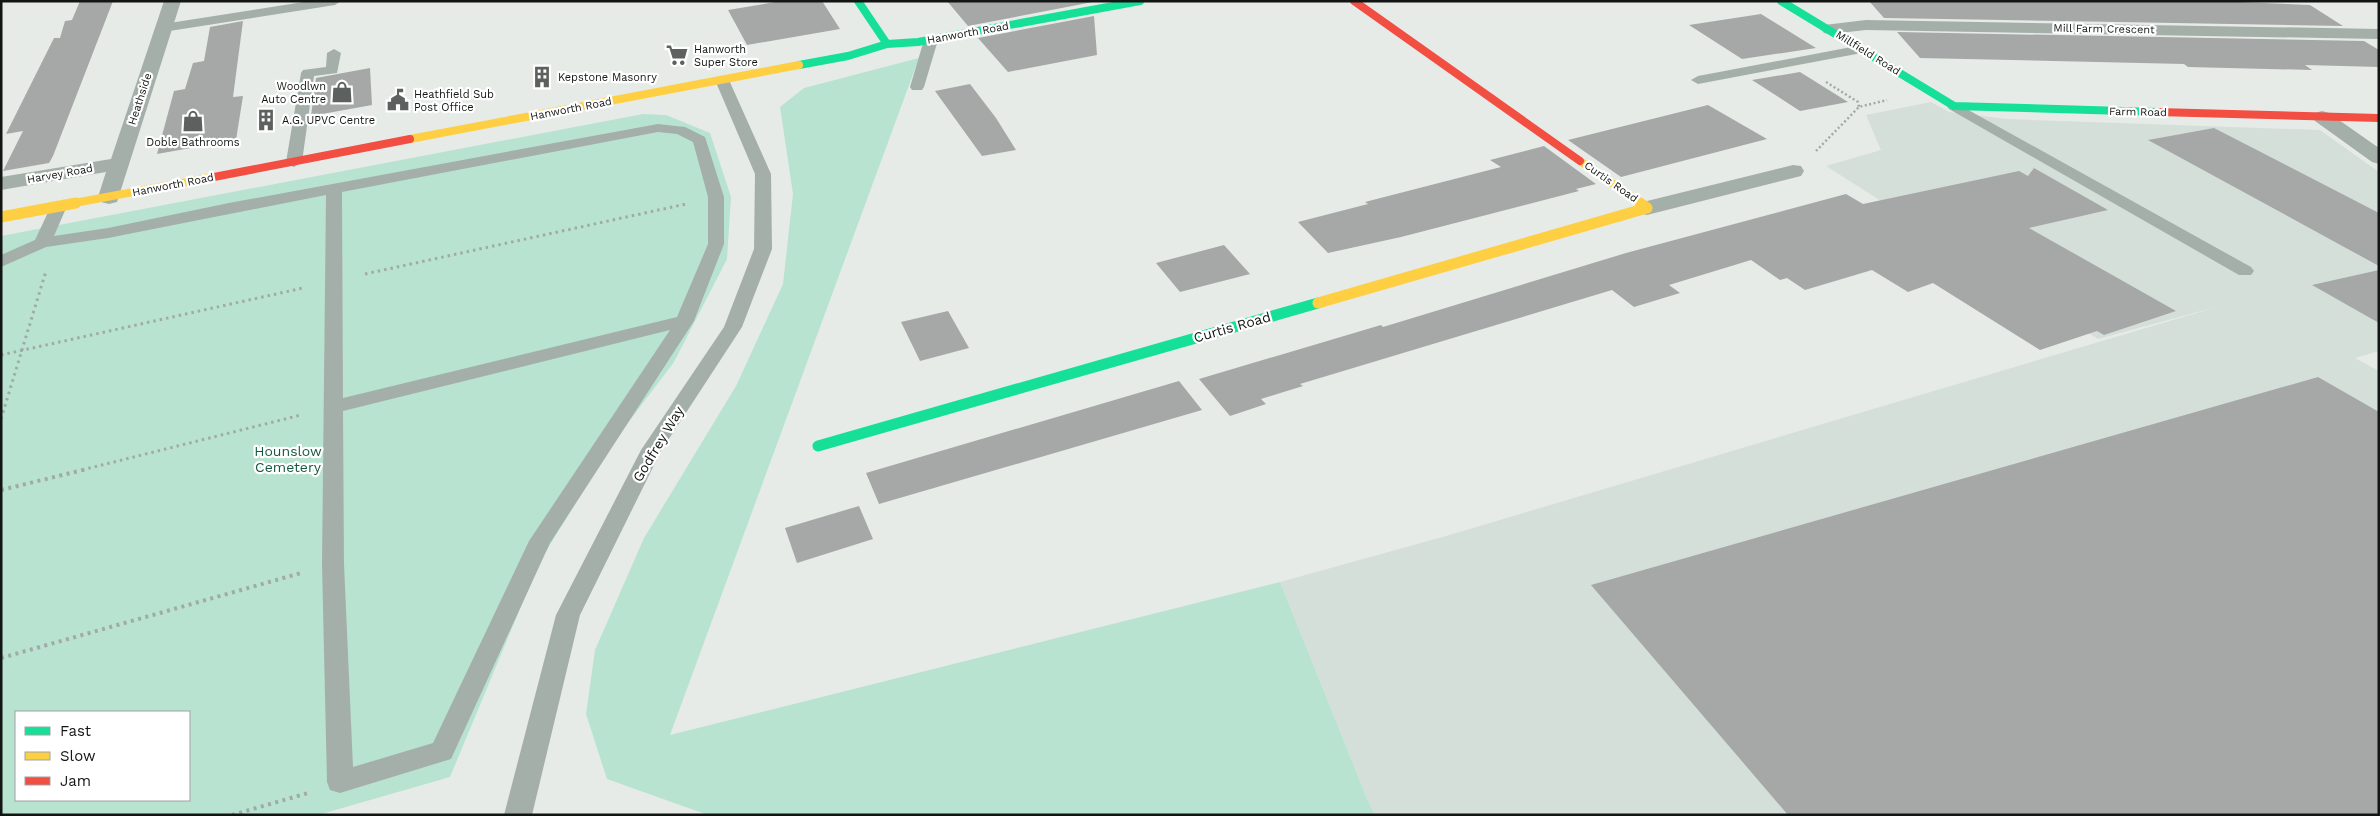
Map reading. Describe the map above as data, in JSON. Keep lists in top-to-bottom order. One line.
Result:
{"streets":{"street":["Mill Farm Crescent","Hanworth Road","Millfield Road","Heathside","Farm Road","Harvey Road","Curtis Road"],"lane":["Godfrey Way"]},"crossings":[["Mill Farm Crescent","Millfield Road"],["Hanworth Road","Heathside"],["Hanworth Road","Godfrey Way"],["Millfield Road","Farm Road"],["Heathside","Harvey Road"]],"parks":["Hounslow Cemetery"],"places":{"supermarket":["Hanworth Super Store"],"building":["Kepstone Masonry","A.G. UPVC Centre"],"shop":["Woodlwn Auto Centre","Doble Bathrooms"],"public building":["Heathfield Sub Post Office"]},"legend":["Fast","Slow","Jam"]}
